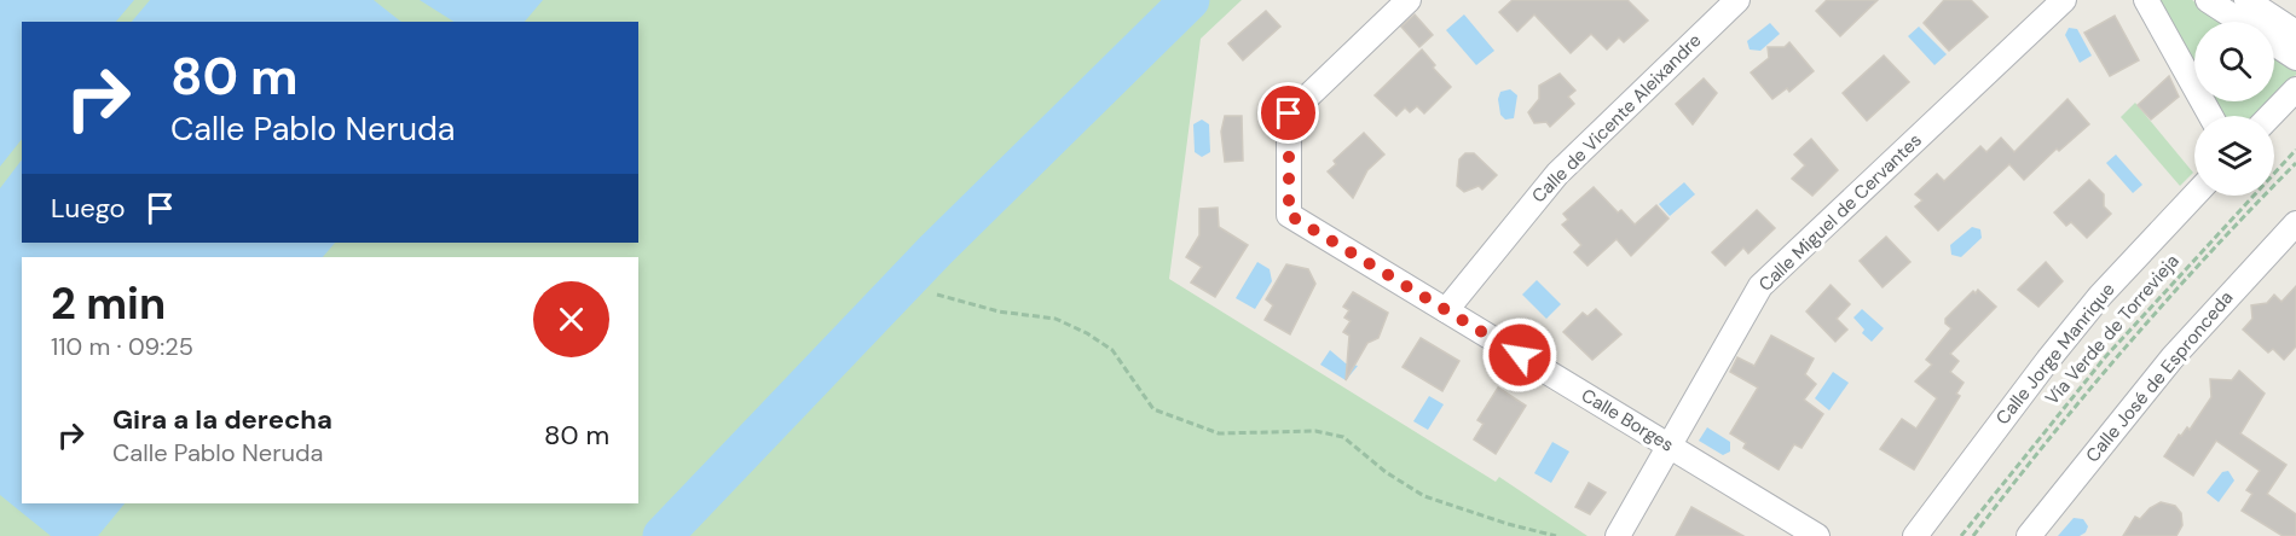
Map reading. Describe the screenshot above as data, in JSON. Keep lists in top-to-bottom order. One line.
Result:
{"streets":{"street":["Calle de Vicente Aleixandre","Calle Miguel de Cervantes","Calle Jorge Manrique","Calle José de Espronceda","Calle Borges"],"path":["Vía Verde de Torrevieja"]},"crossings":[["Calle de Vicente Aleixandre","Calle Borges"],["Calle Miguel de Cervantes","Calle Borges"]],"page":{"turn":["80 m","Calle Pablo Neruda"],"then":"Luego","heading":["2 min","110 m · 09:25"],"list":[{"name":"Gira a la derecha","note":"Calle Pablo Neruda","value":"80 m"}]}}
